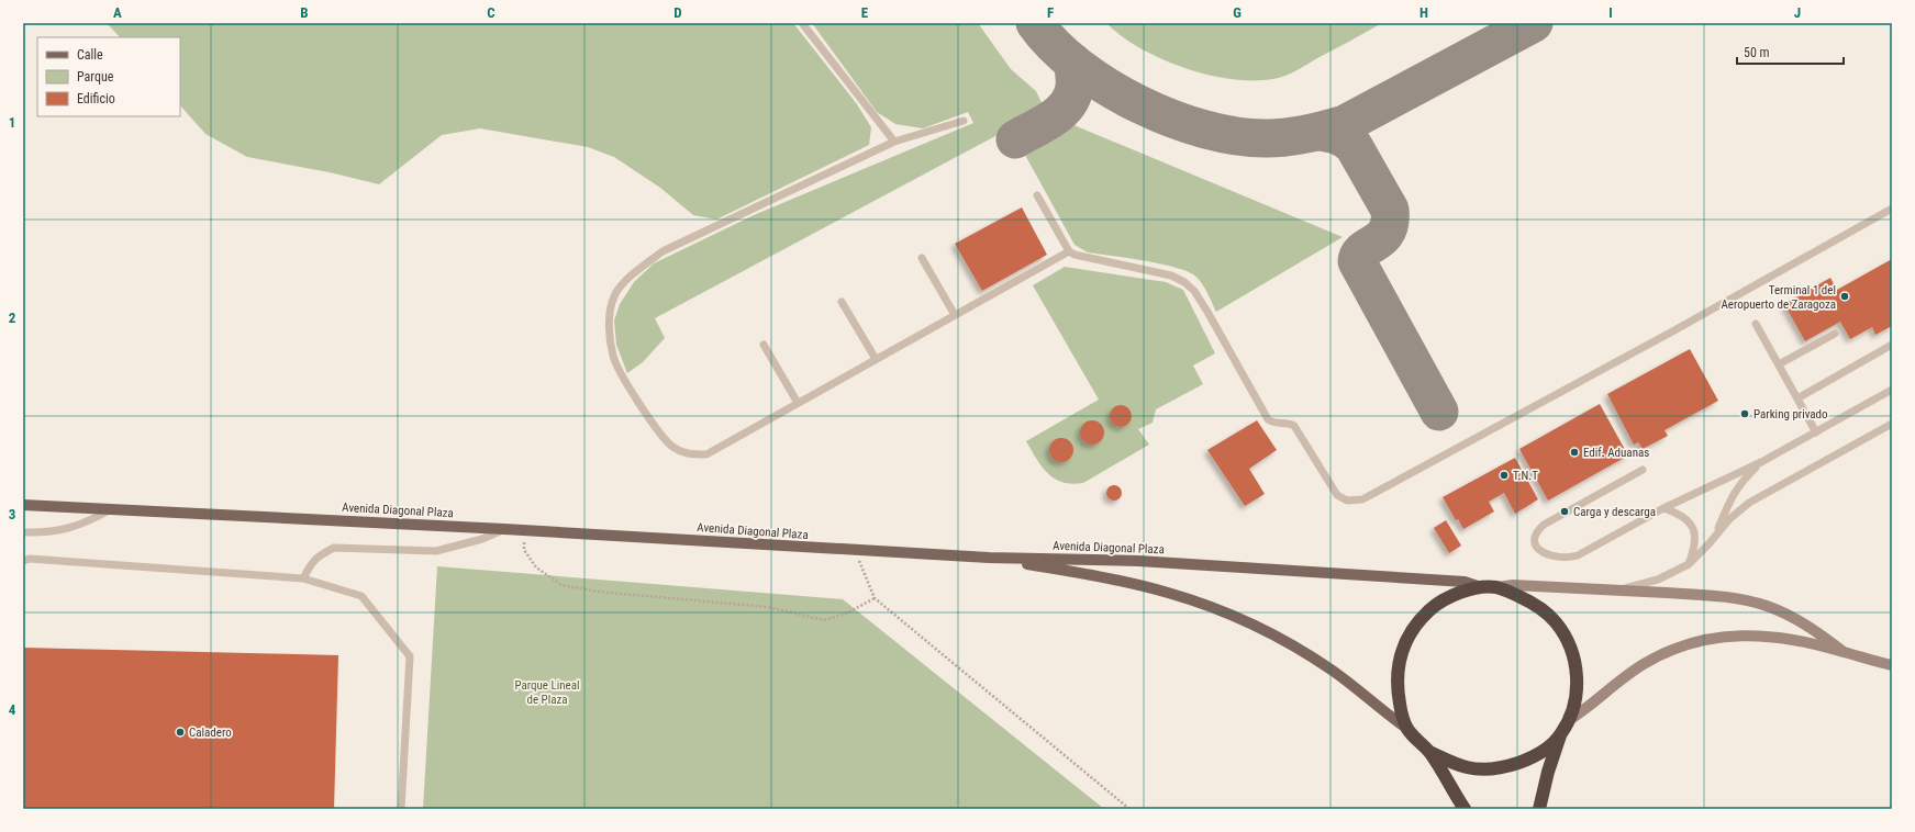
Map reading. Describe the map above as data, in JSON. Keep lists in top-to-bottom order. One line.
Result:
{"streets":{"main road":["Avenida Diagonal Plaza"]},"parks":["Parque Lineal de Plaza"],"places":["Terminal 1 del Aeropuerto de Zaragoza","Parking privado","Edif. Aduanas","T.N.T","Carga y descarga","Caladero"],"legend":["Calle","Parque","Edificio"],"scale_bar":"50 m","grid":{"columns":["A","B","C","D","E","F","G","H","I","J"],"rows":["1","2","3","4"]}}
